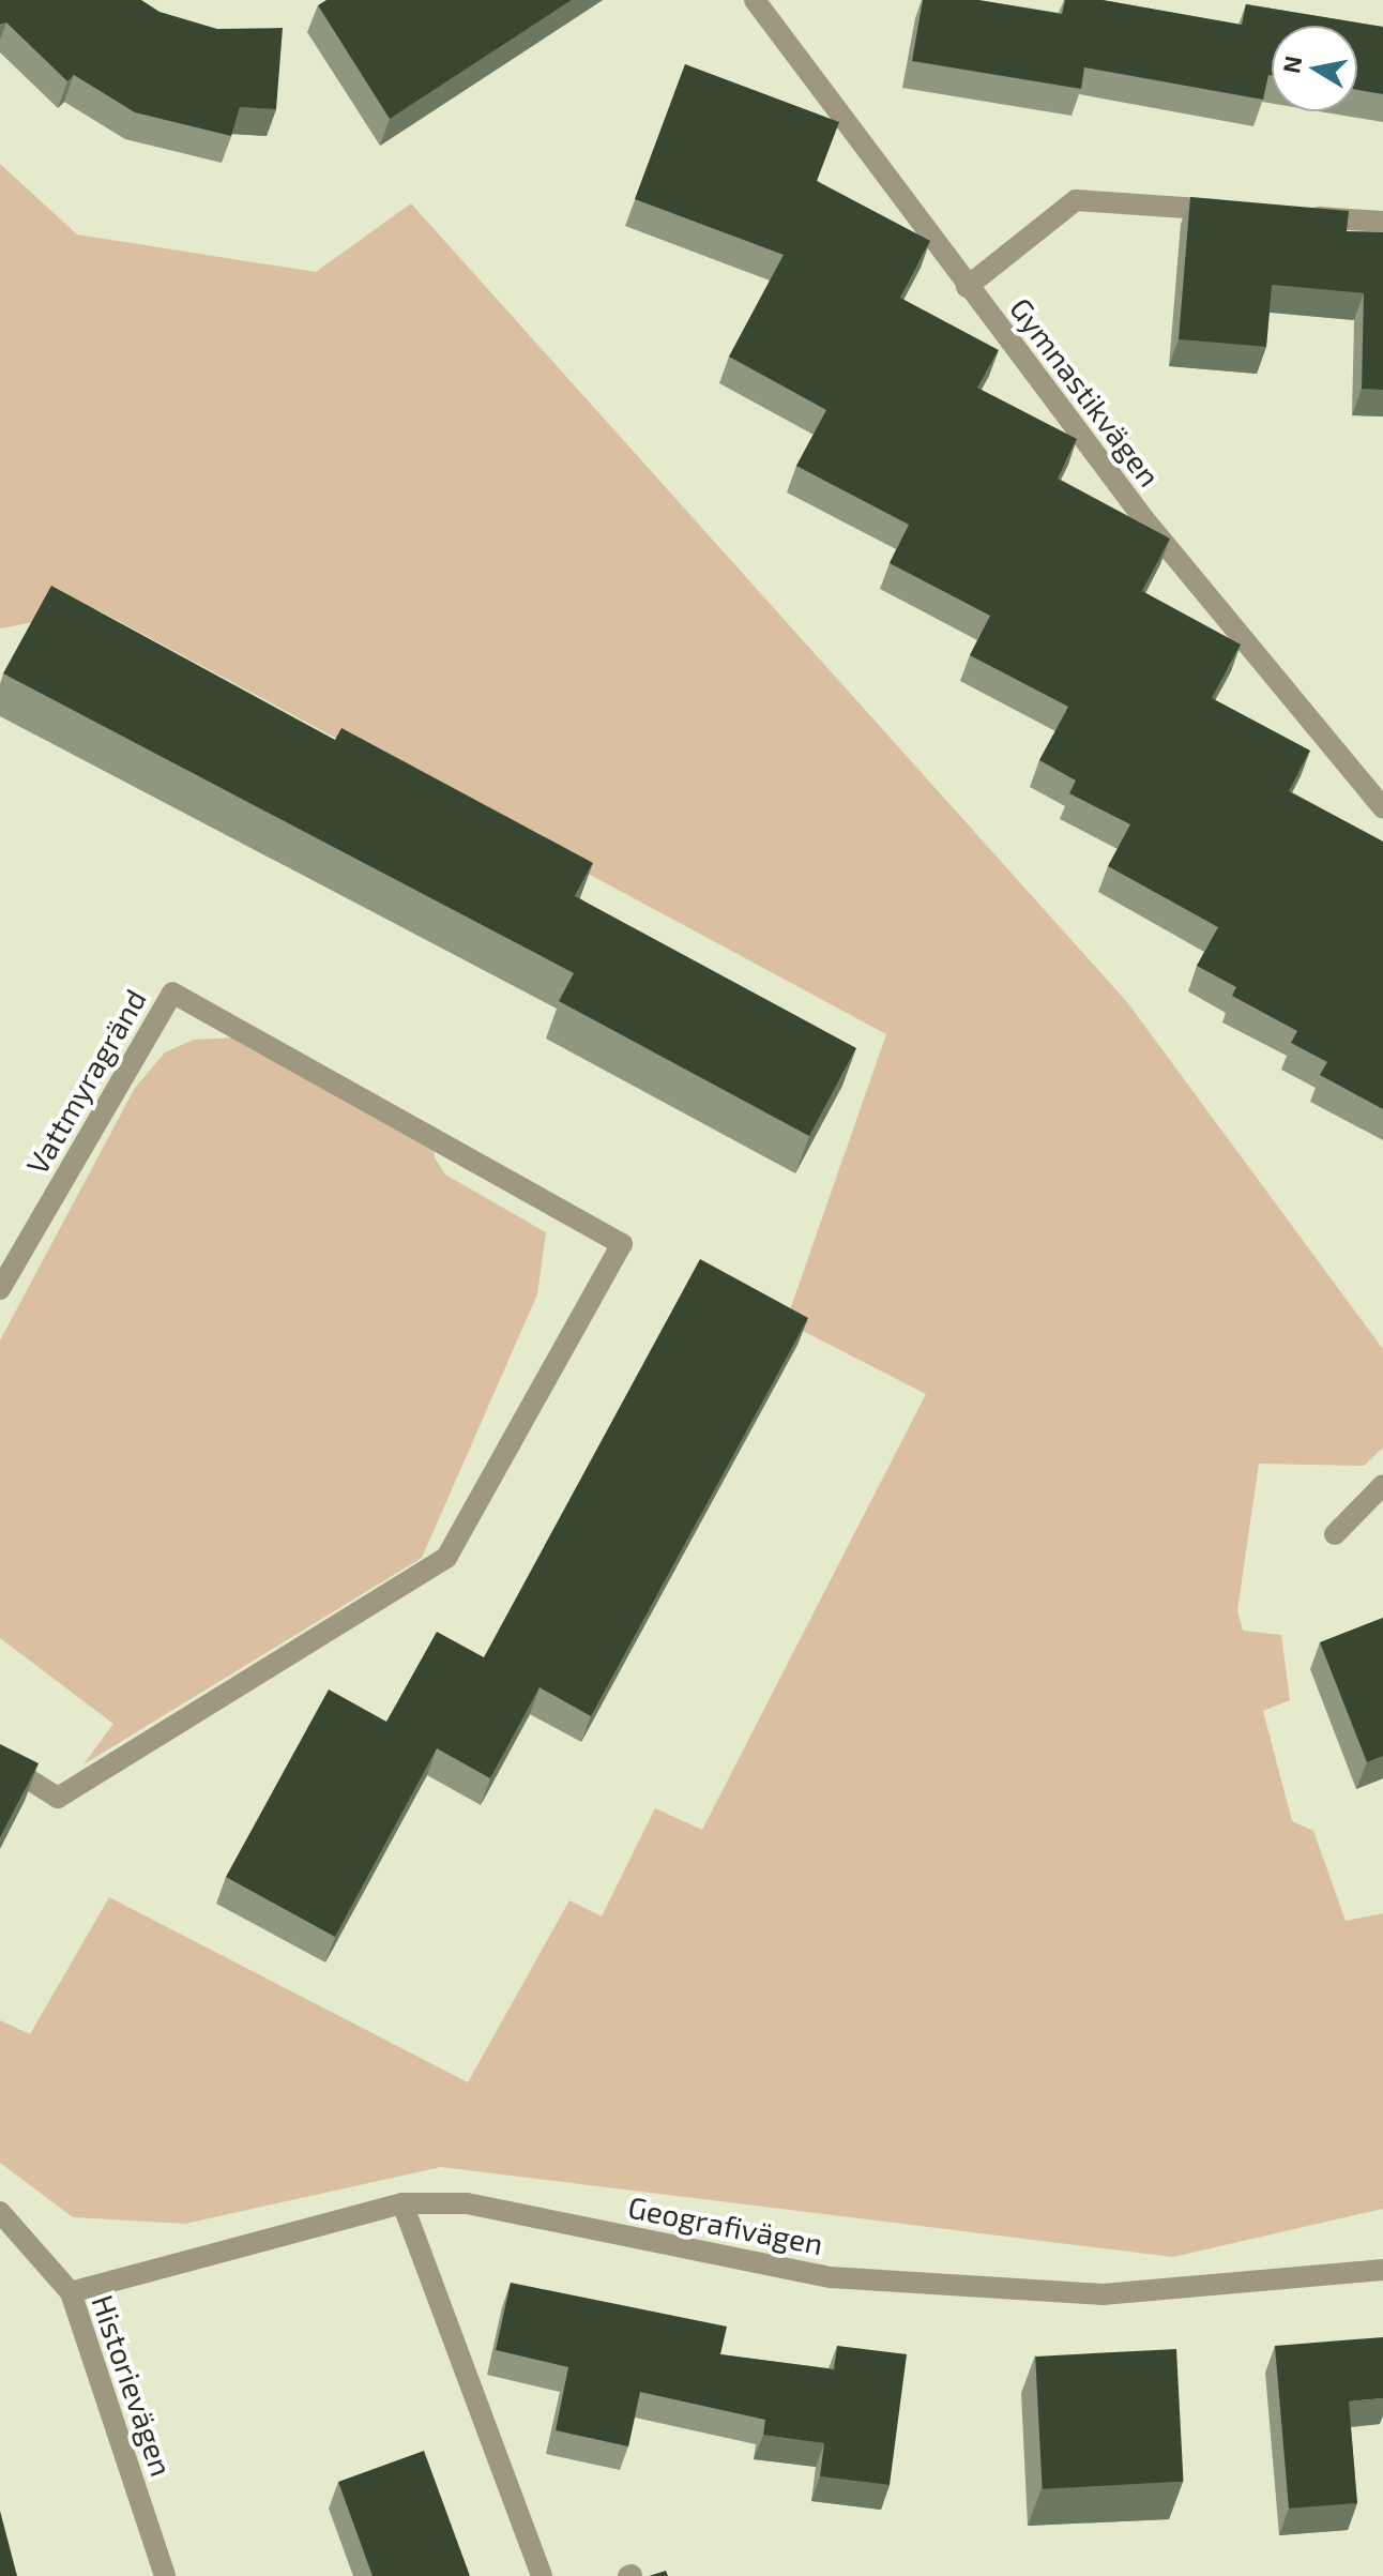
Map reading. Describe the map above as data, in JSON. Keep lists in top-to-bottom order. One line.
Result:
{"streets":{"street":["Gymnastikvägen","Vattmyragränd","Geografivägen","Historievägen"]},"crossings":[["Geografivägen","Historievägen"]],"north":"left"}
